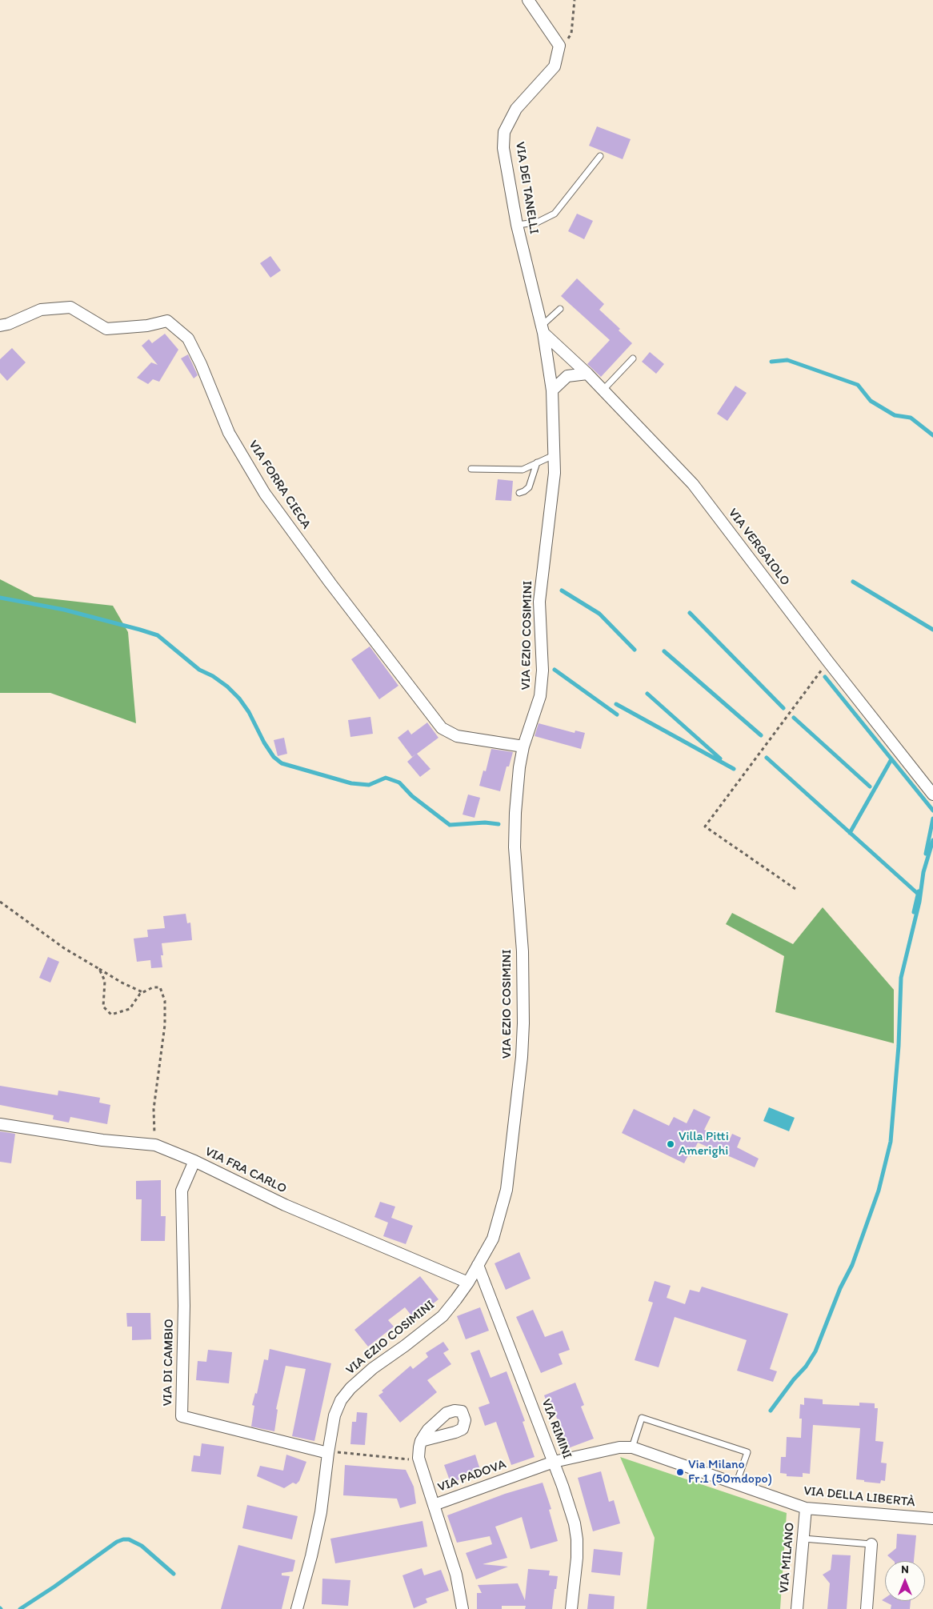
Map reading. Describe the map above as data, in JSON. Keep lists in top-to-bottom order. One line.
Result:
{"streets":{"street":["VIA DEI TANELLI","VIA FORRA CIECA","VIA VERGAIOLO","VIA EZIO COSIMINI","VIA FRA CARLO","VIA DI CAMBIO","VIA RIMINI","VIA PADOVA","VIA DELLA LIBERTÀ","VIA MILANO"]},"crossings":[["VIA DEI TANELLI","VIA VERGAIOLO"],["VIA DEI TANELLI","VIA EZIO COSIMINI"],["VIA FORRA CIECA","VIA EZIO COSIMINI"],["VIA VERGAIOLO","VIA EZIO COSIMINI"],["VIA EZIO COSIMINI","VIA FRA CARLO"],["VIA EZIO COSIMINI","VIA DI CAMBIO"],["VIA EZIO COSIMINI","VIA RIMINI"],["VIA FRA CARLO","VIA DI CAMBIO"],["VIA RIMINI","VIA PADOVA"],["VIA RIMINI","VIA DELLA LIBERTÀ"],["VIA PADOVA","VIA DELLA LIBERTÀ"],["VIA DELLA LIBERTÀ","VIA MILANO"]],"places":["Villa Pitti Amerighi","Via Milano Fr.1 (50mdopo)"],"north":"top"}
